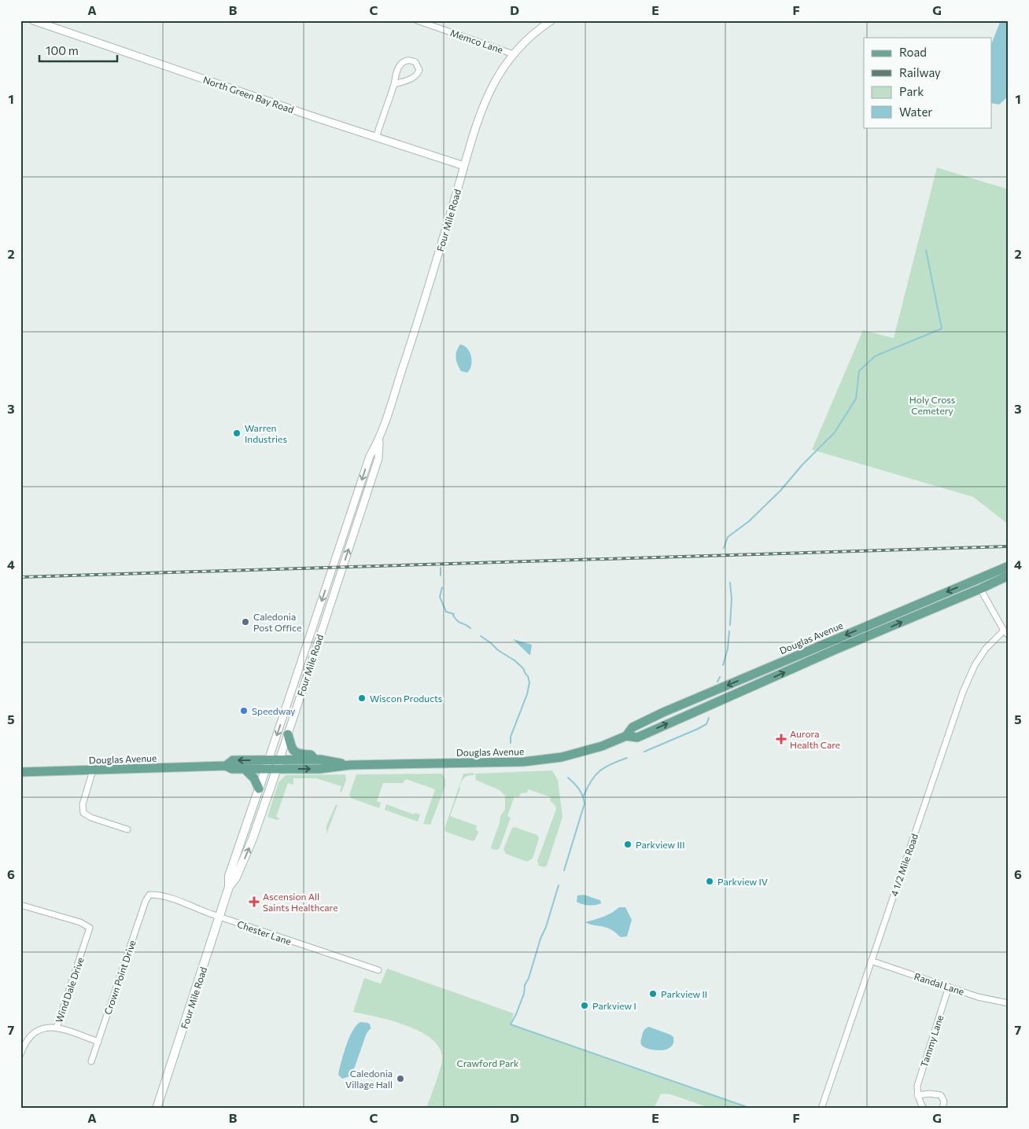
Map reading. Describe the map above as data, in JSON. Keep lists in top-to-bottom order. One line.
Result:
{"streets":{"main road":["Four Mile Road","Douglas Avenue"],"street":["Memco Lane","North Green Bay Road","4 1/2 Mile Road","Chester Lane","Crown Point Drive","Randal Lane","Wind Dale Drive","Tammy Lane"]},"crossings":[["Memco Lane","Four Mile Road"],["North Green Bay Road","Four Mile Road"],["Four Mile Road","Douglas Avenue"],["Four Mile Road","Chester Lane"],["4 1/2 Mile Road","Randal Lane"],["Chester Lane","Crown Point Drive"],["Randal Lane","Tammy Lane"]],"parks":["Holy Cross Cemetery","Crawford Park"],"places":{"other":["Warren Industries","Caledonia Post Office","Wiscon Products","Speedway","Parkview III","Parkview IV","Parkview II","Parkview I","Caledonia Village Hall"],"health":["Aurora Health Care","Ascension All Saints Healthcare"]},"legend":["Road","Railway","Park","Water"],"scale_bar":"100 m","grid":{"columns":["A","B","C","D","E","F","G"],"rows":["1","2","3","4","5","6","7"]}}
